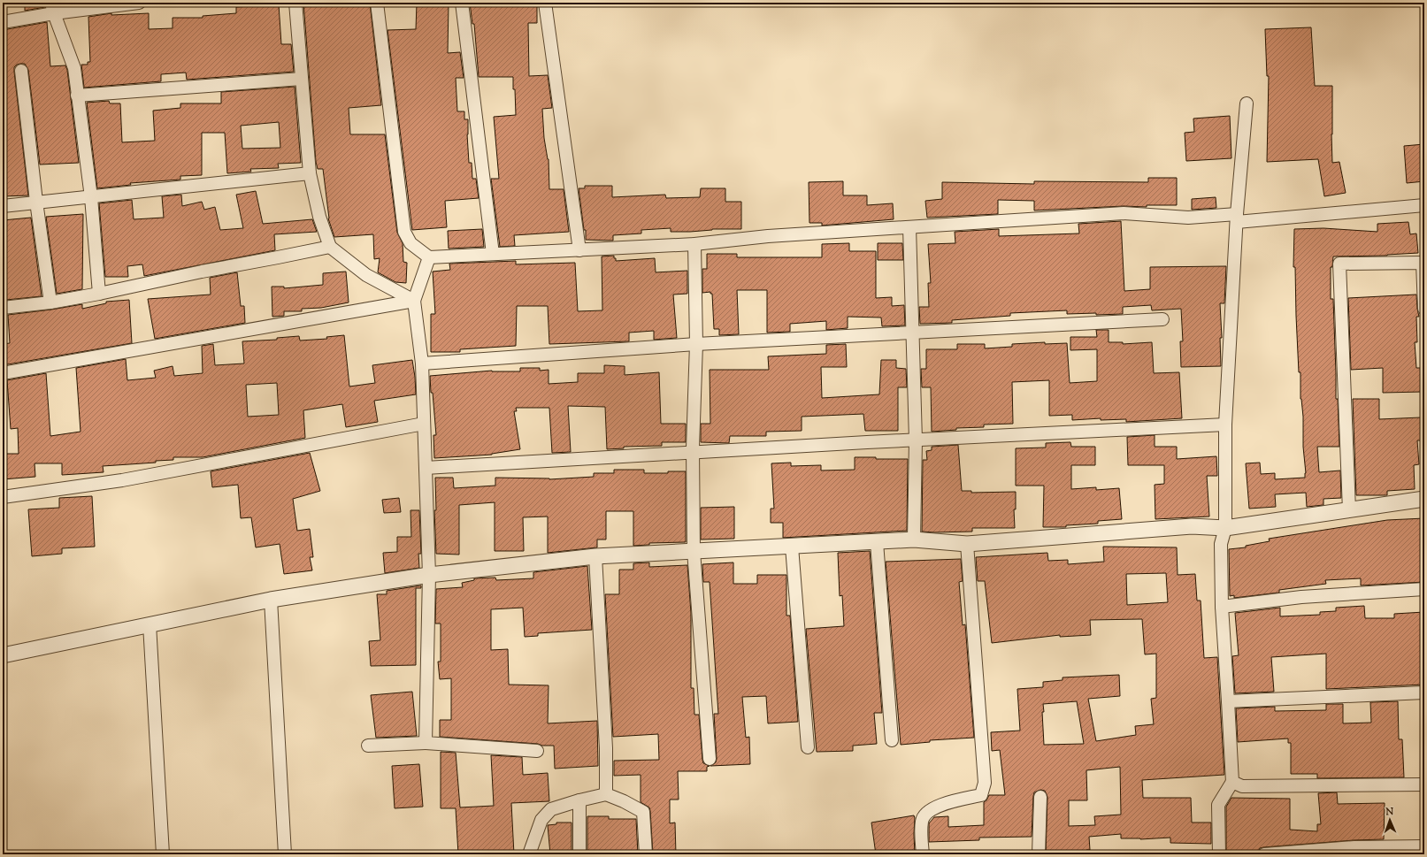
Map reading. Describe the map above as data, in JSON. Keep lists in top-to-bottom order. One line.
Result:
{"north":"top"}
